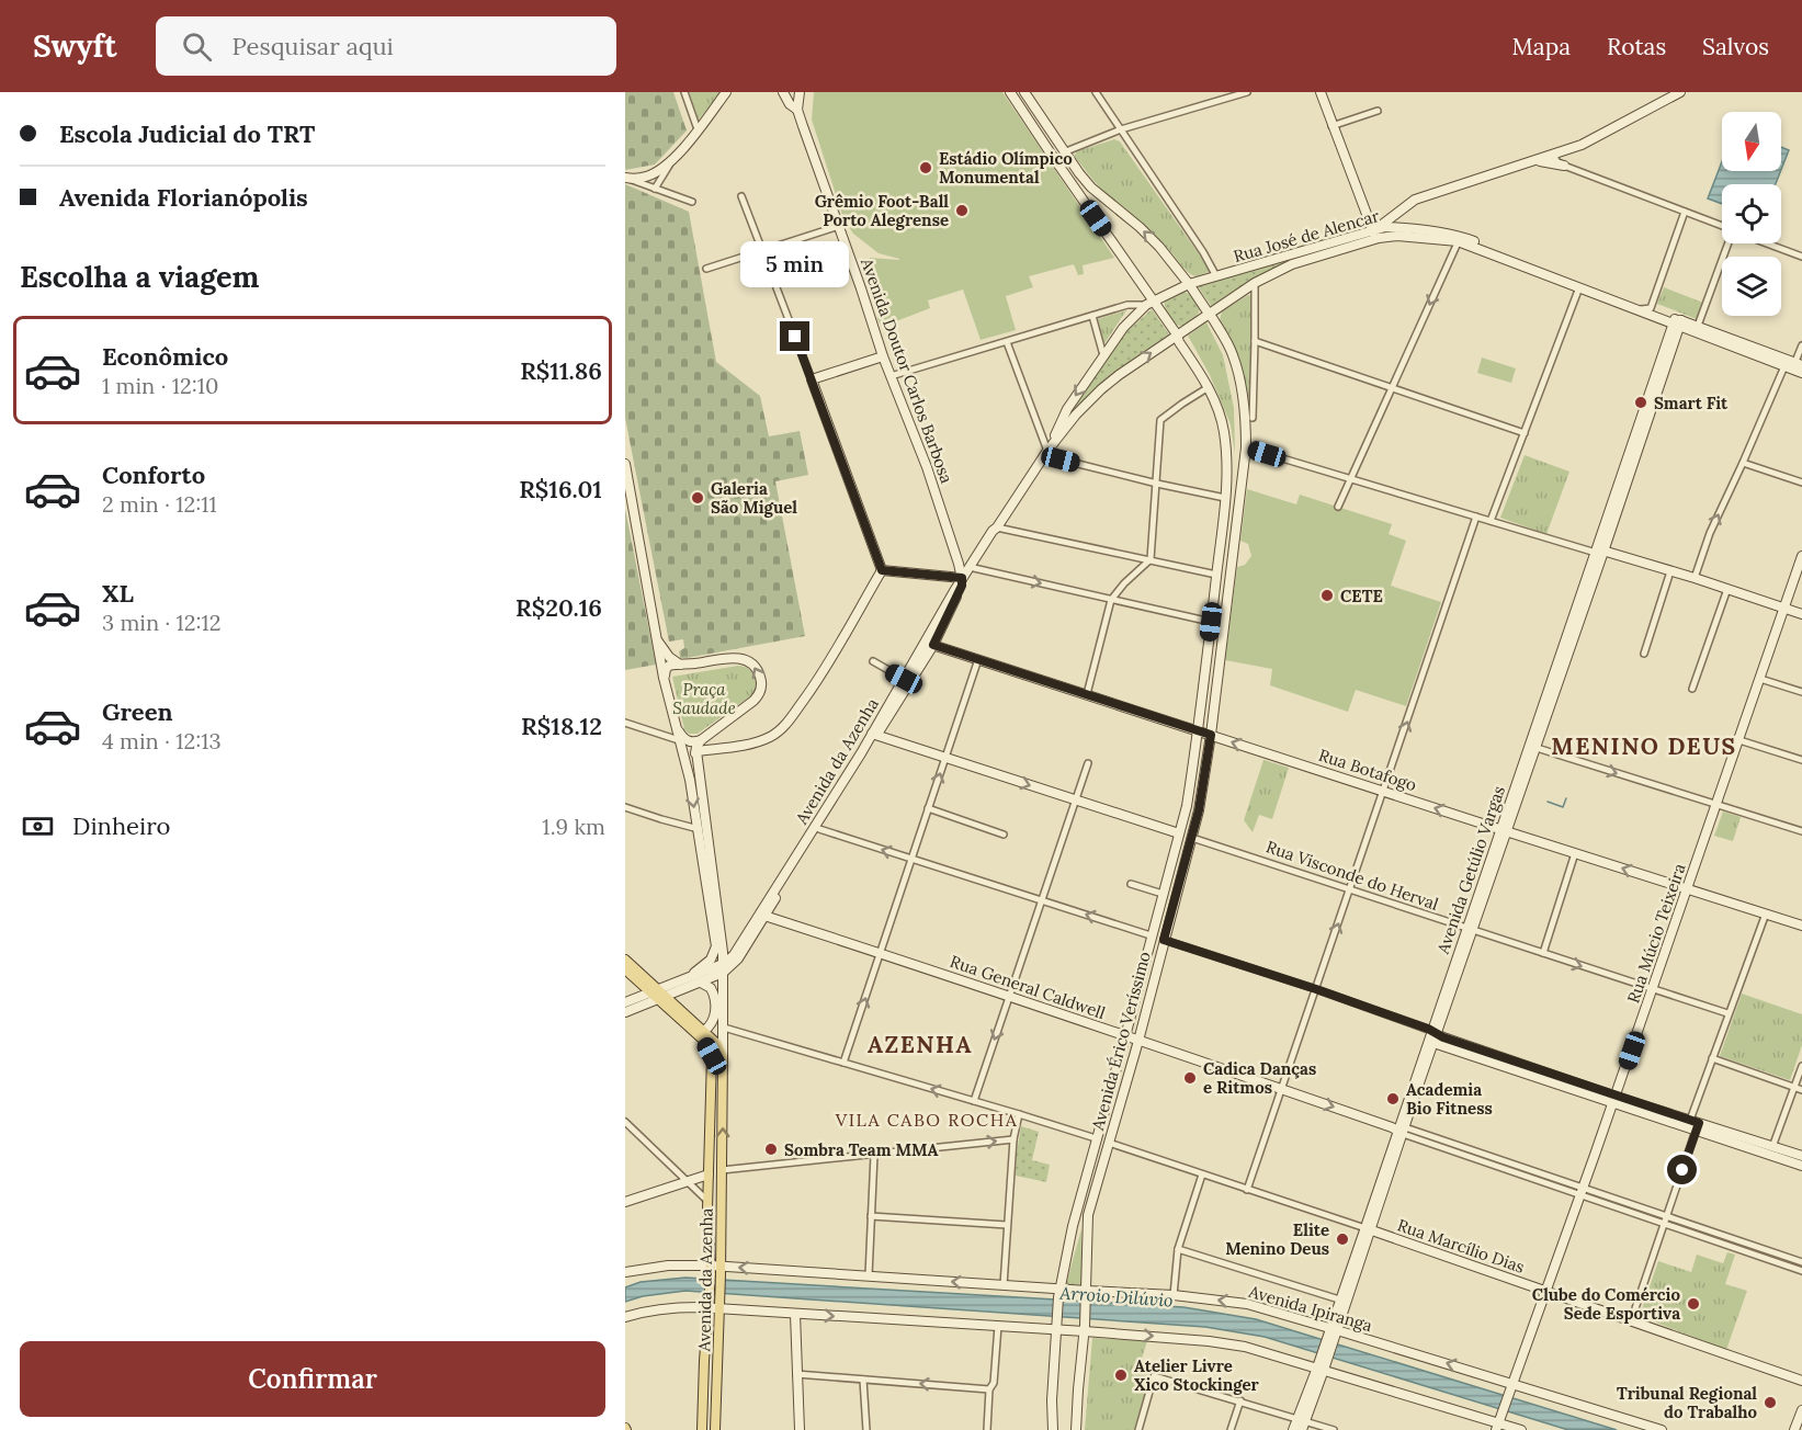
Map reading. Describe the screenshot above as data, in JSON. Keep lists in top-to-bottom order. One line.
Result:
{"streets":{"main road":["Rua José de Alencar","Avenida Doutor Carlos Barbosa","Avenida da Azenha","Rua Botafogo","Avenida Getúlio Vargas","Rua Múcio Teixeira","Rua General Caldwell","Avenida Érico Veríssimo","Rua Marcílio Dias","Avenida Ipiranga"],"street":["Rua Visconde do Herval"]},"crossings":[["Rua José de Alencar","Avenida Doutor Carlos Barbosa"],["Rua José de Alencar","Avenida da Azenha"],["Rua José de Alencar","Avenida Getúlio Vargas"],["Rua José de Alencar","Avenida Érico Veríssimo"],["Avenida Doutor Carlos Barbosa","Avenida da Azenha"],["Avenida da Azenha","Rua Botafogo"],["Avenida da Azenha","Rua General Caldwell"],["Avenida da Azenha","Avenida Érico Veríssimo"],["Avenida da Azenha","Avenida Ipiranga"],["Rua Botafogo","Avenida Getúlio Vargas"],["Rua Botafogo","Rua Múcio Teixeira"],["Rua Botafogo","Avenida Érico Veríssimo"],["Avenida Getúlio Vargas","Rua Visconde do Herval"],["Avenida Getúlio Vargas","Rua General Caldwell"],["Avenida Getúlio Vargas","Rua Marcílio Dias"],["Avenida Getúlio Vargas","Avenida Ipiranga"],["Rua Visconde do Herval","Rua Múcio Teixeira"],["Rua Visconde do Herval","Avenida Érico Veríssimo"],["Rua Múcio Teixeira","Rua Marcílio Dias"],["Rua Múcio Teixeira","Avenida Ipiranga"],["Rua General Caldwell","Avenida Érico Veríssimo"],["Avenida Érico Veríssimo","Rua Marcílio Dias"],["Avenida Érico Veríssimo","Avenida Ipiranga"]],"one_way":["Rua Botafogo"],"districts":["MENINO DEUS","AZENHA","VILA CABO ROCHA"],"water":["Arroio Dilúvio"],"parks":["Praça Saudade"],"places":["Estádio Olímpico Monumental","Grêmio Foot-Ball Porto Alegrense","Smart Fit","Galeria São Miguel","CETE","Cadica Danças e Ritmos","Academia Bio Fitness","Sombra Team MMA","Elite Menino Deus","Clube do Comércio Sede Esportiva","Atelier Livre Xico Stockinger","Tribunal Regional do Trabalho"],"north":"bottom","page":{"header":"Swyft","search":"Pesquisar aqui","nav":["Mapa","Rotas","Salvos"],"banner":["Escola Judicial do TRT","Avenida Florianópolis"],"heading":"Escolha a viagem","bubble":"5 min","list":[{"name":"Econômico","note":"1 min · 12:10","value":"R$11.86"},{"name":"Conforto","note":"2 min · 12:11","value":"R$16.01"},{"name":"XL","note":"3 min · 12:12","value":"R$20.16"},{"name":"Green","note":"4 min · 12:13","value":"R$18.12"}],"pay":["Dinheiro","1.9 km"],"buttons":"Confirmar"}}
